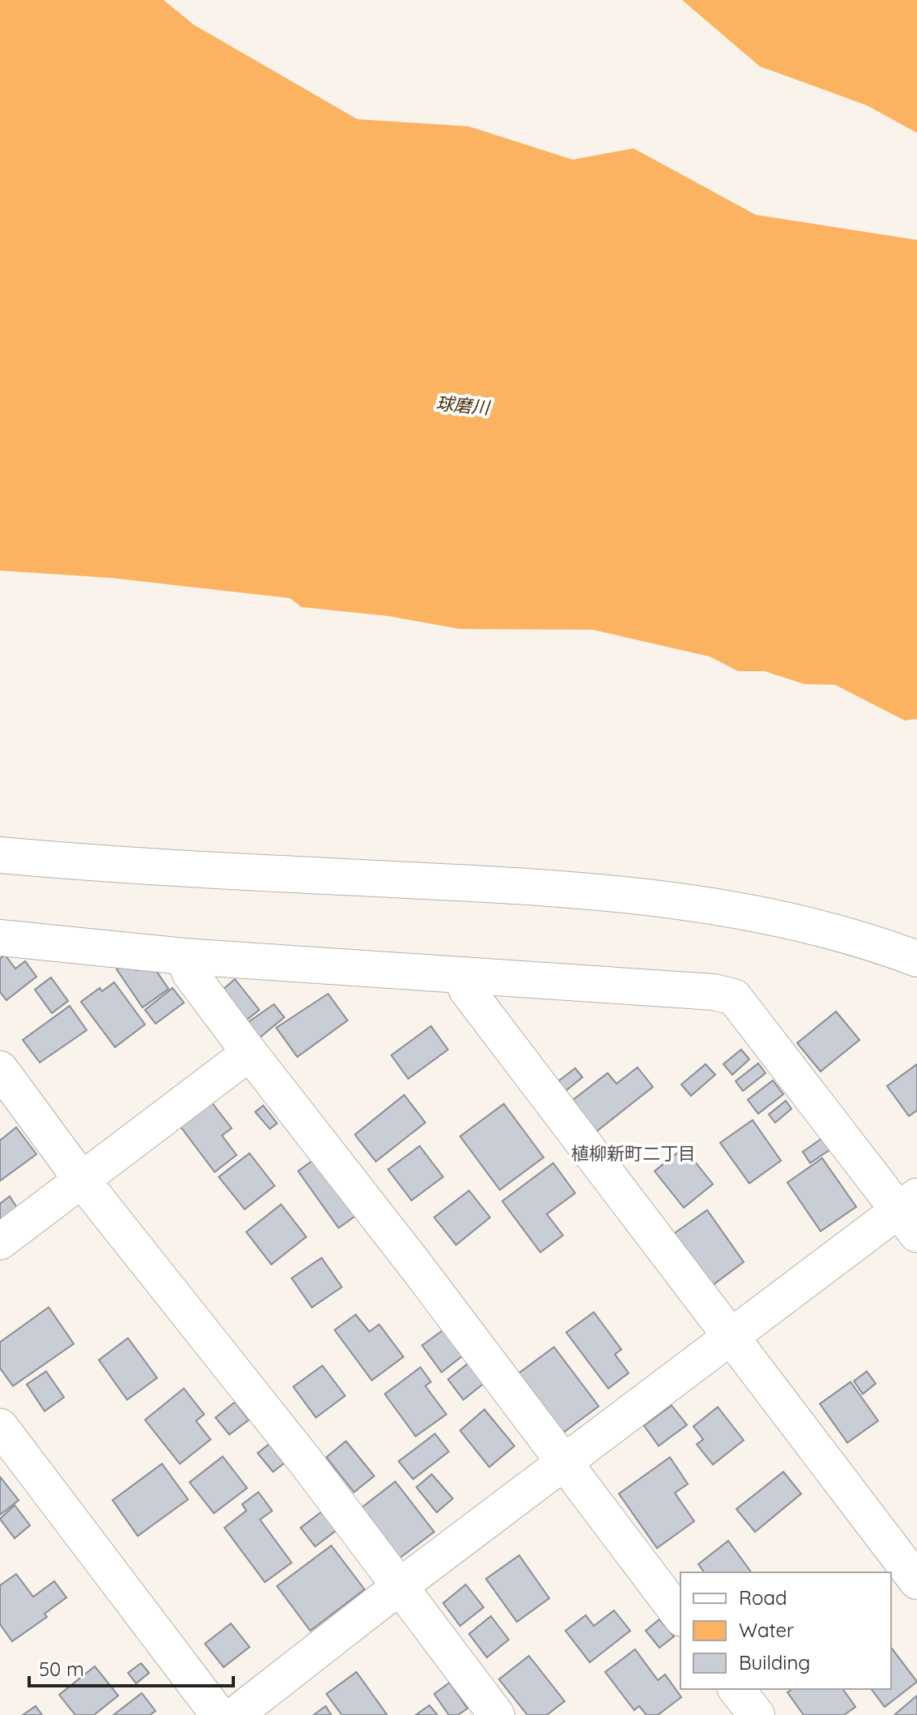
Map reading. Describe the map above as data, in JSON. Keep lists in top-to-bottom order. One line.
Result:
{"districts":["植柳新町二丁目"],"water":["球磨川"],"legend":["Road","Water","Building"],"scale_bar":"50 m"}
